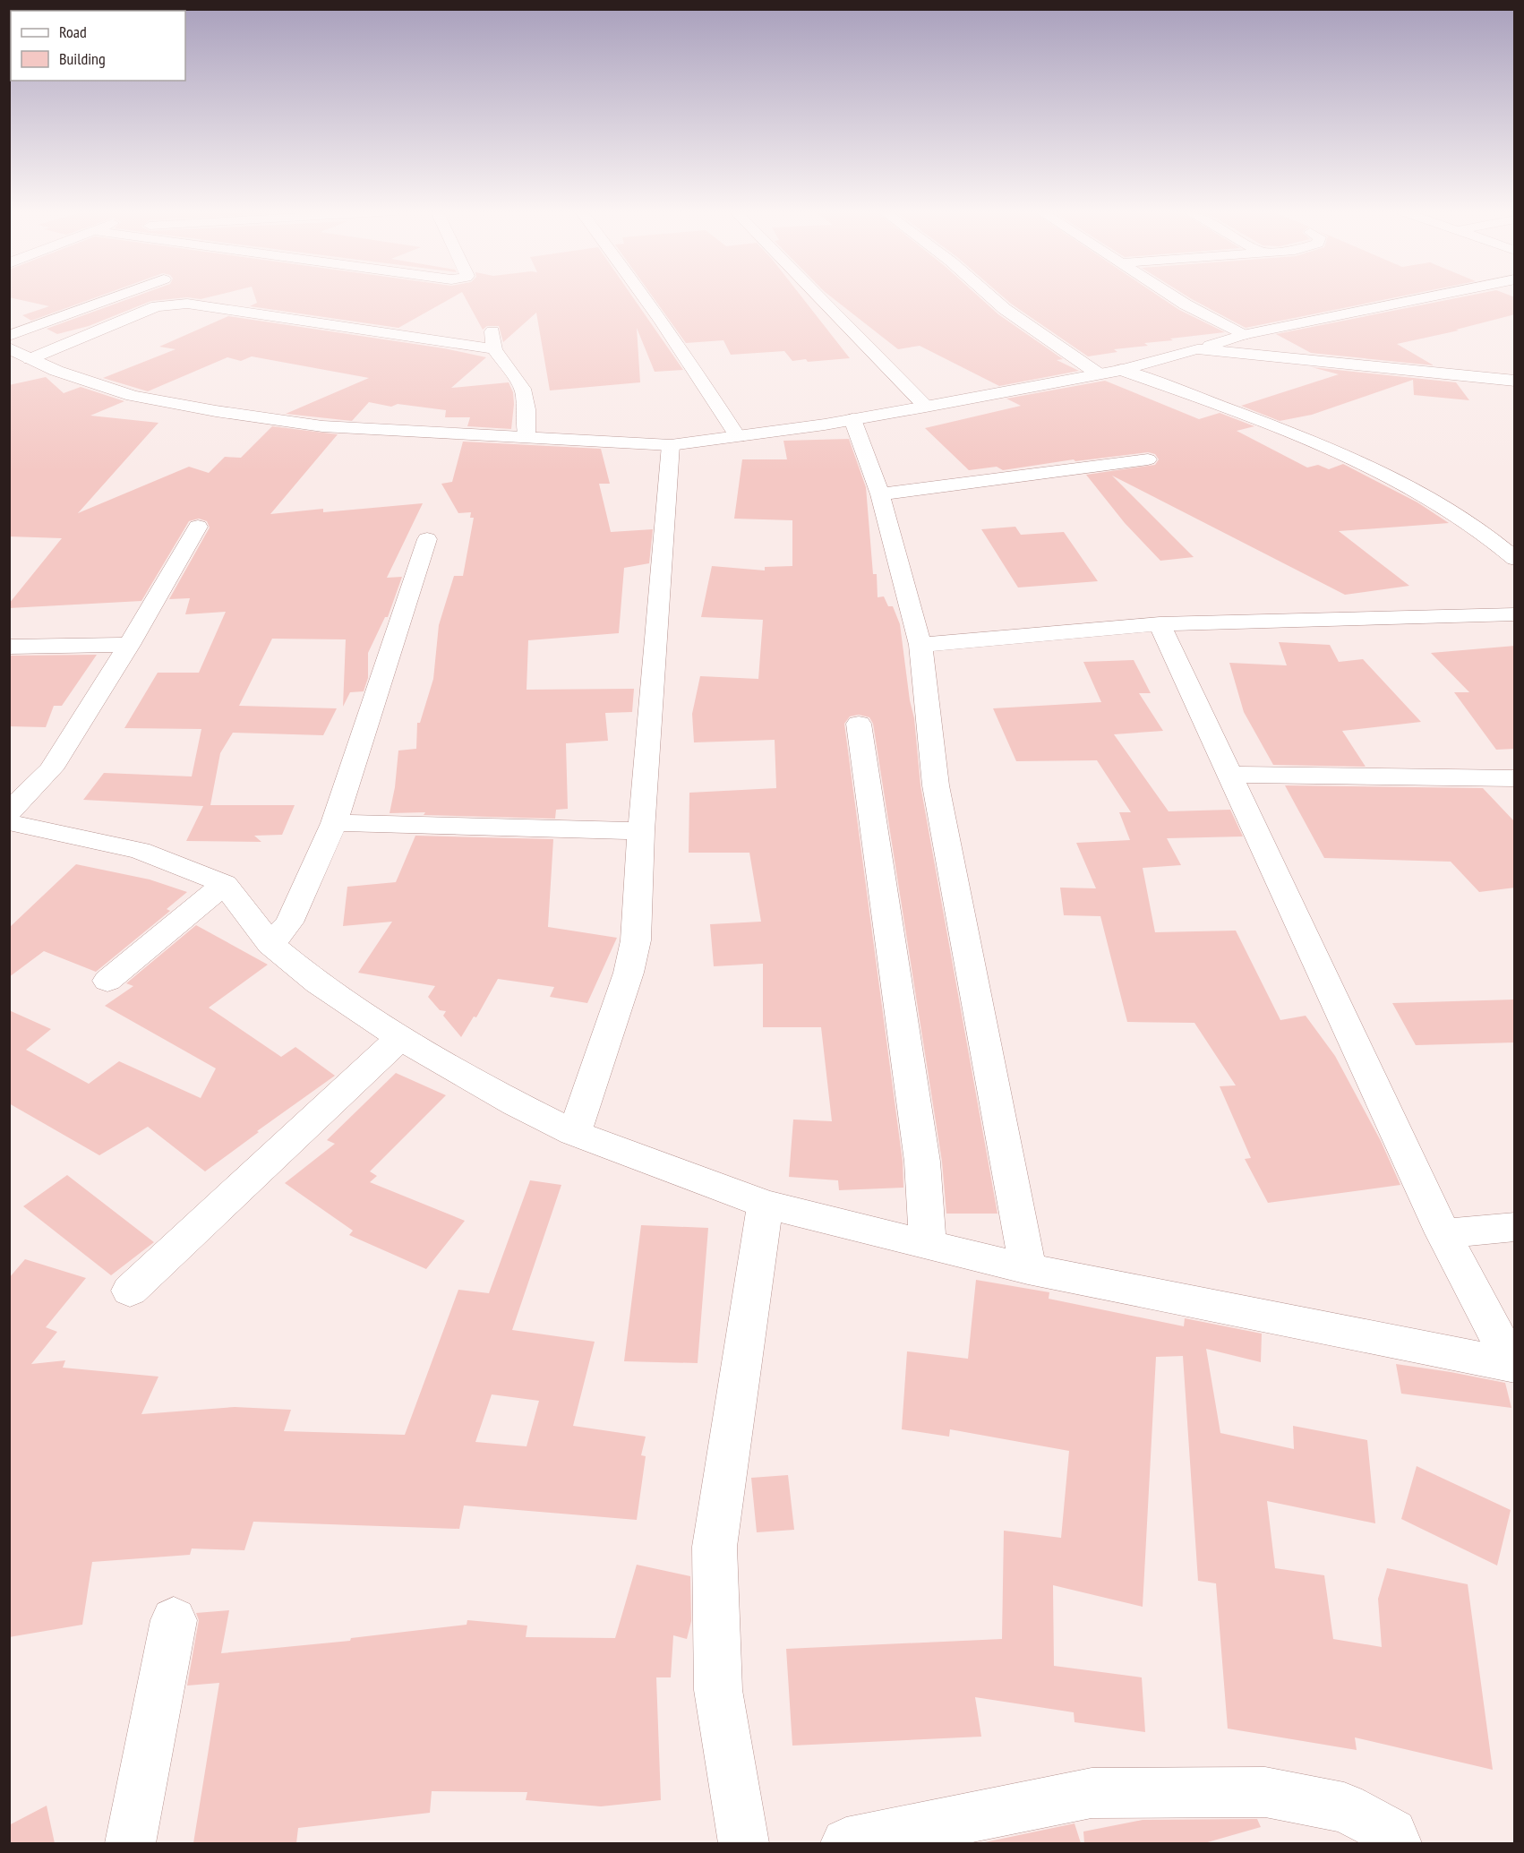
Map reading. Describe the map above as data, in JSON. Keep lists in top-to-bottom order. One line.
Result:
{"legend":["Road","Building"]}
